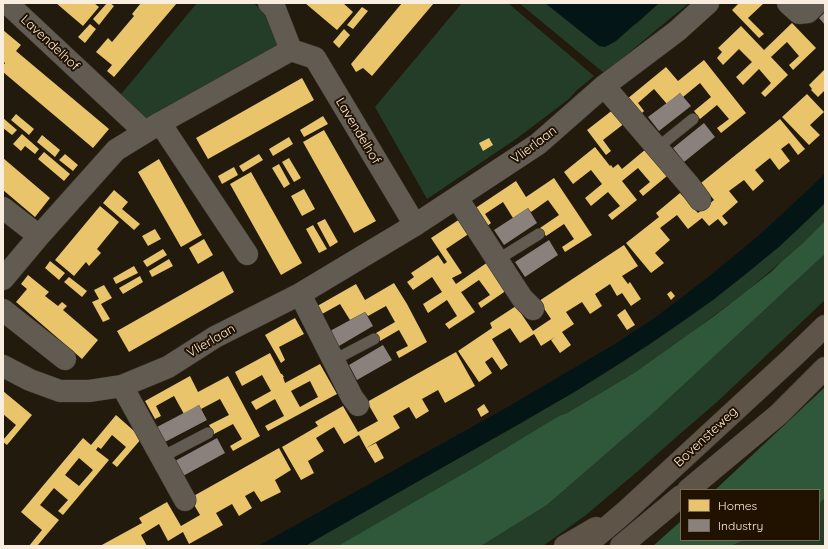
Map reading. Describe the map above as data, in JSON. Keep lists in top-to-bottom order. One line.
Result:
{"streets":{"main road":["Bovensteweg"],"street":["Lavendelhof","Vlierlaan"]},"crossings":[["Lavendelhof","Vlierlaan"]],"legend":["Homes","Industry"]}
